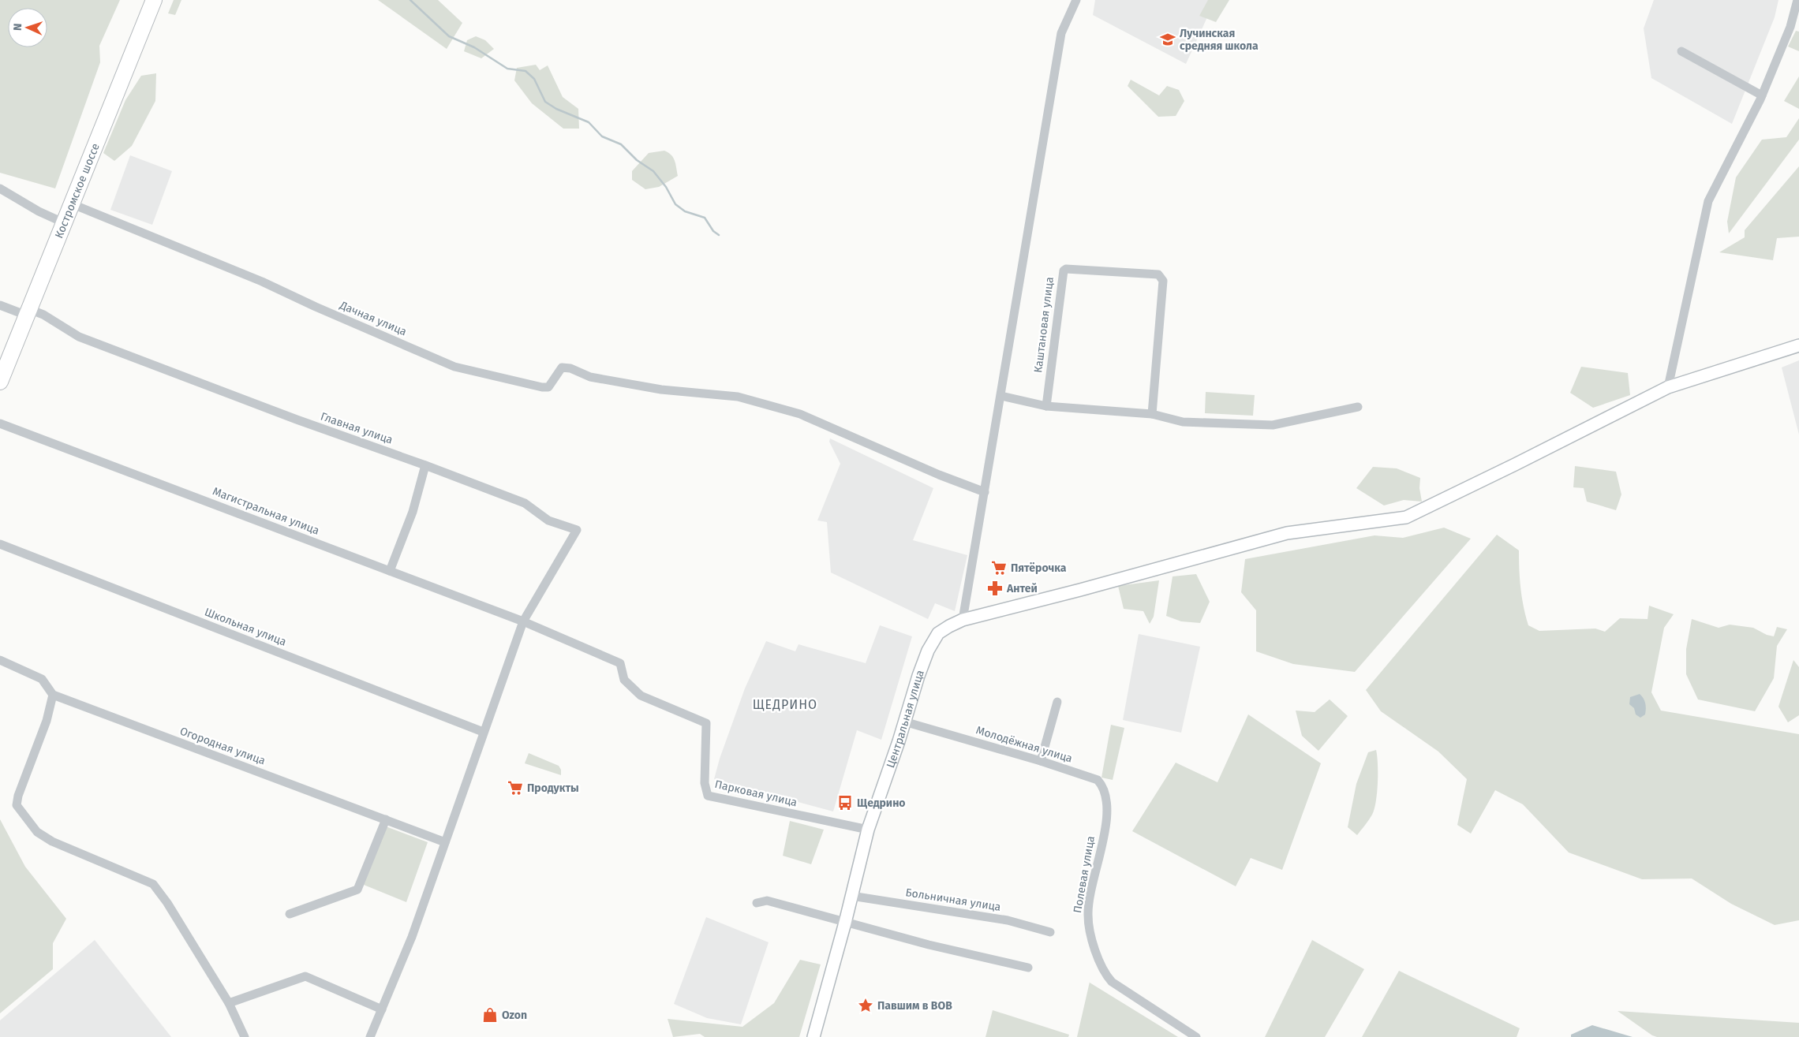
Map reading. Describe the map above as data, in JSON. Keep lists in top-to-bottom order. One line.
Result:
{"streets":{"highway":["Костромское шоссе"],"street":["Дачная улица","Каштановая улица","Главная улица","Магистральная улица","Школьная улица","Центральная улица","Молодёжная улица","Огородная улица","Парковая улица","Полевая улица","Больничная улица"]},"crossings":[["Костромское шоссе","Дачная улица"],["Костромское шоссе","Главная улица"],["Главная улица","Магистральная улица"],["Магистральная улица","Парковая улица"],["Центральная улица","Молодёжная улица"],["Центральная улица","Парковая улица"],["Центральная улица","Больничная улица"],["Молодёжная улица","Полевая улица"]],"districts":["ЩЕДРИНО"],"places":{"school or university":["Лучинская средняя школа"],"supermarket":["Пятёрочка","Продукты"],"pharmacy":["Антей"],"bus stop":["Щедрино"],"place":["Павшим в ВОВ"],"shop":["Ozon"]},"north":"left"}
